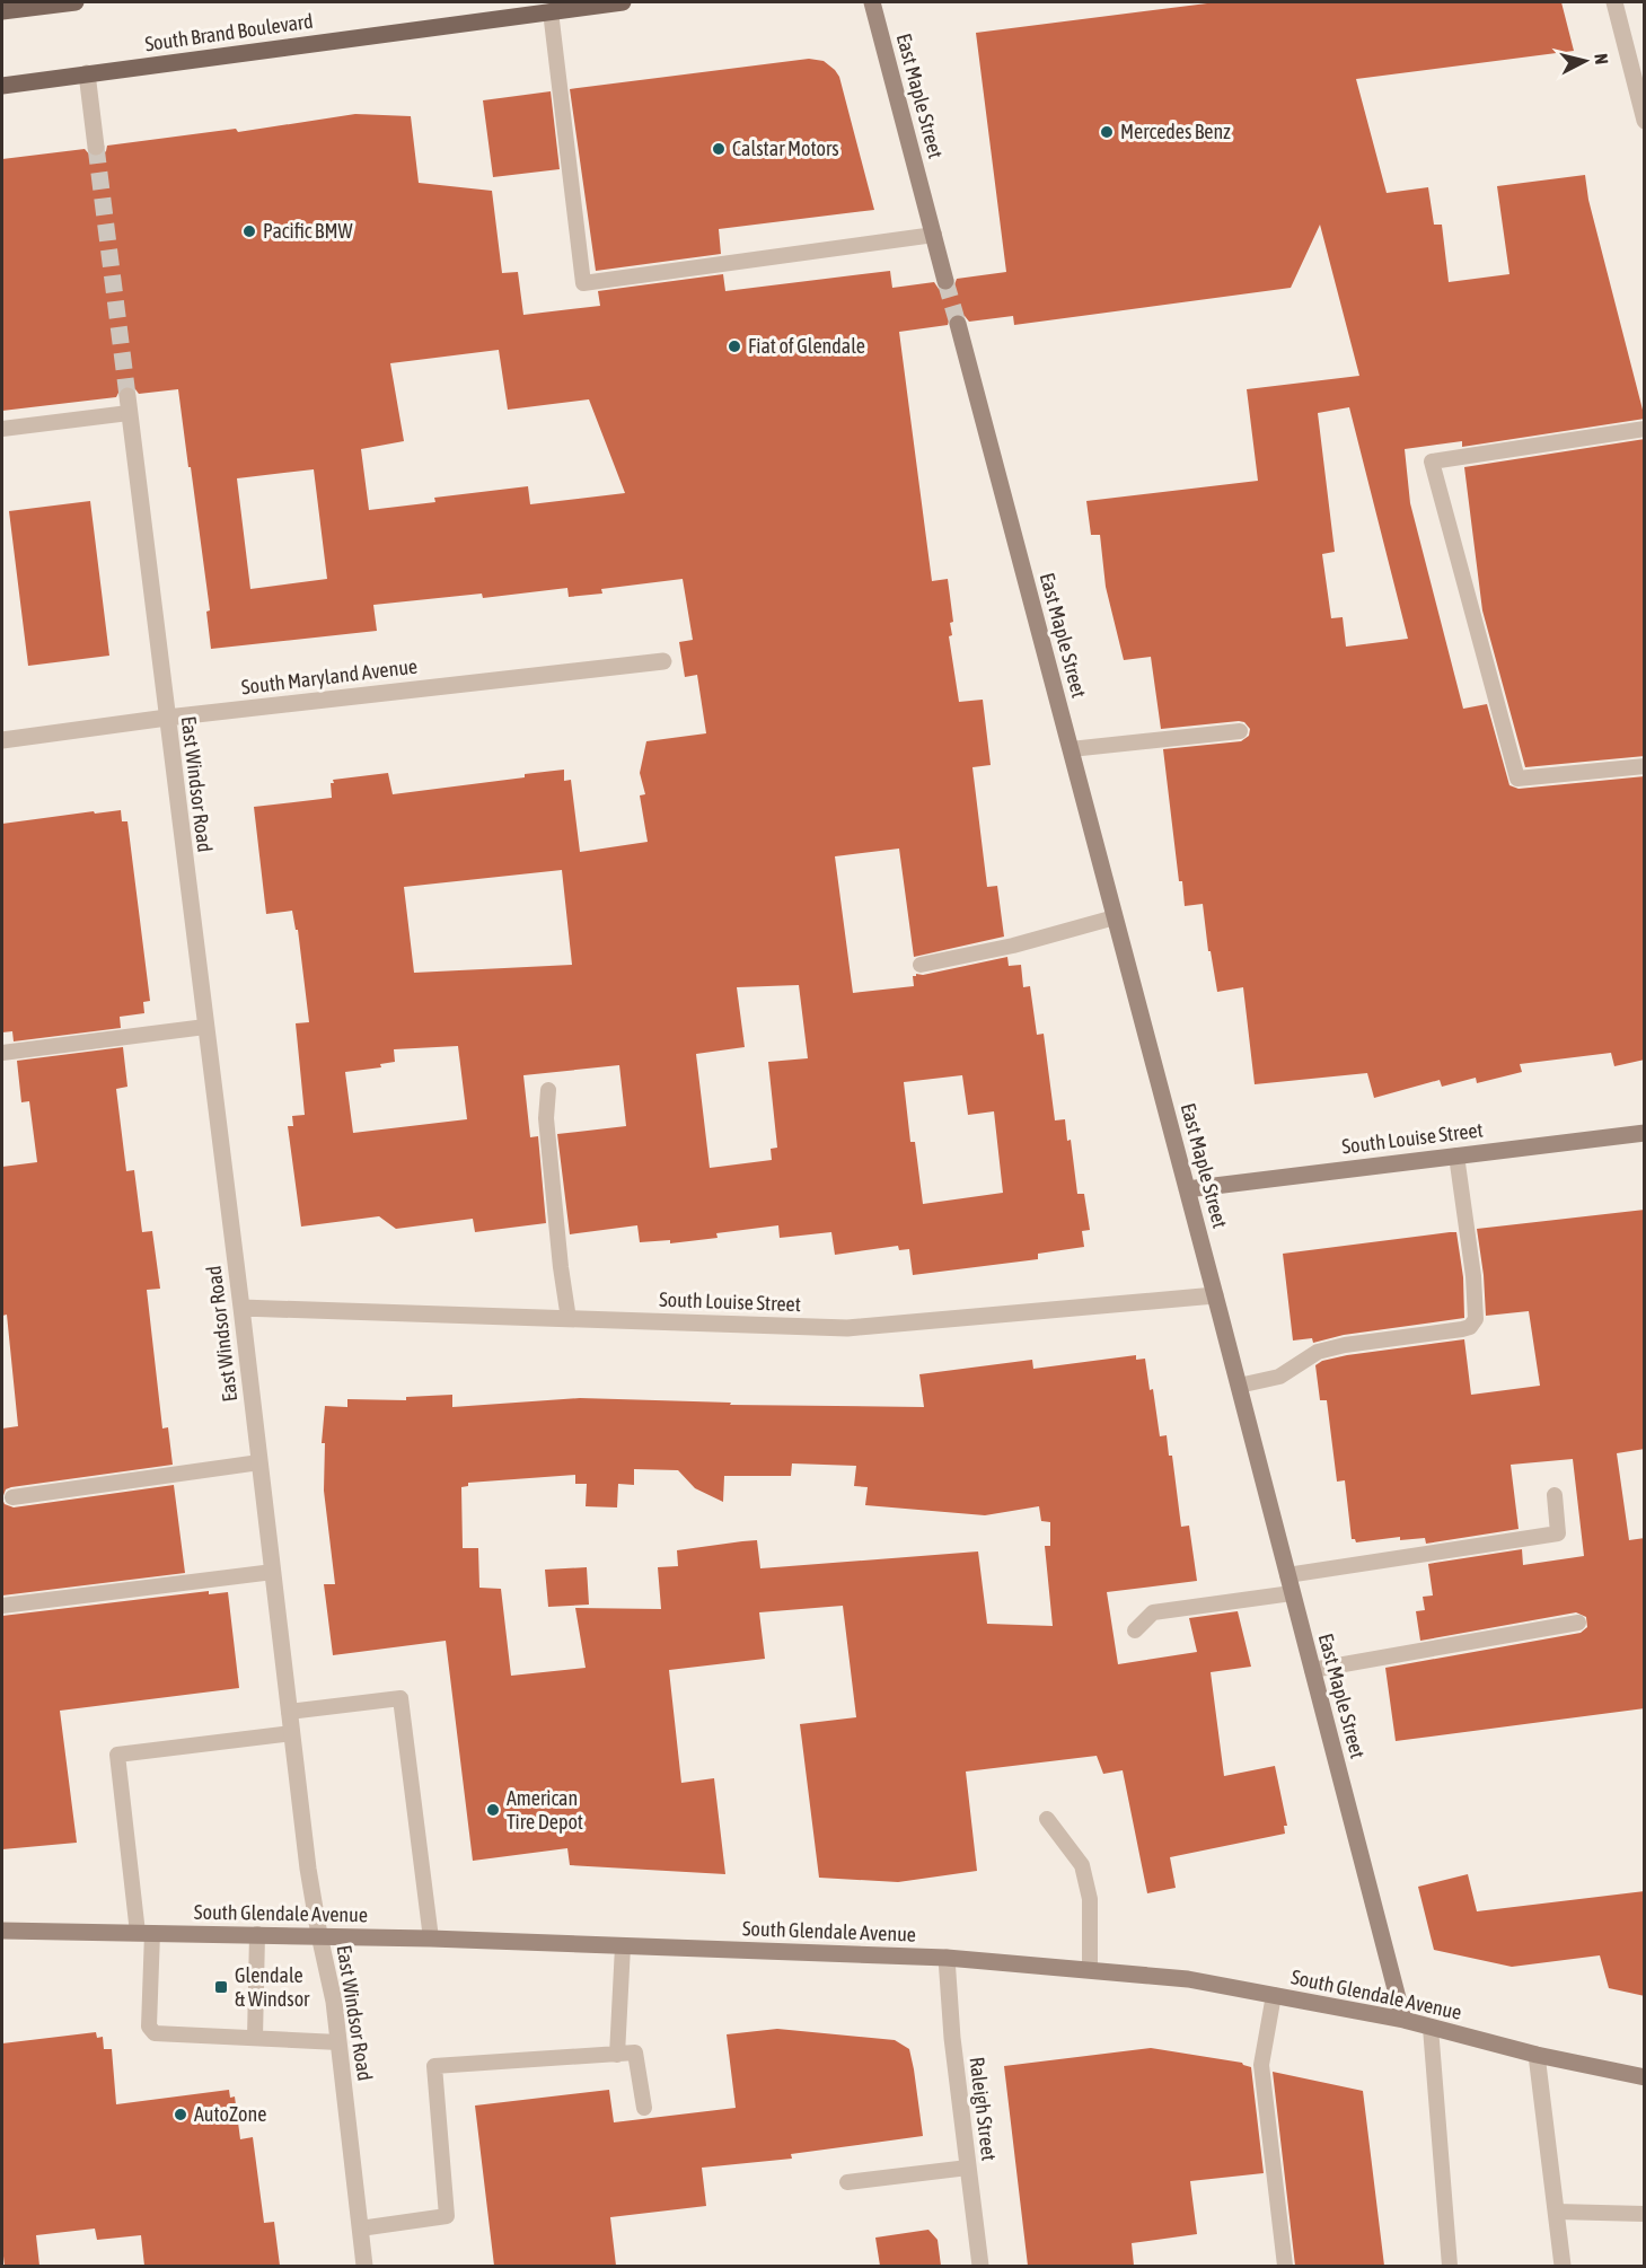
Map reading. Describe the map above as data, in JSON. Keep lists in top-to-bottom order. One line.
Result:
{"streets":{"main road":["South Brand Boulevard"],"street":["East Maple Street","South Maryland Avenue","East Windsor Road","South Louise Street","South Glendale Avenue","Raleigh Street"]},"crossings":[["East Maple Street","South Louise Street"],["East Maple Street","South Glendale Avenue"],["South Maryland Avenue","East Windsor Road"],["East Windsor Road","South Louise Street"],["East Windsor Road","South Glendale Avenue"],["South Glendale Avenue","Raleigh Street"]],"places":{"other":["Mercedes Benz","Calstar Motors","Pacific BMW","Fiat of Glendale","American Tire Depot","AutoZone"],"transit":["Glendale & Windsor"]},"north":"right"}
